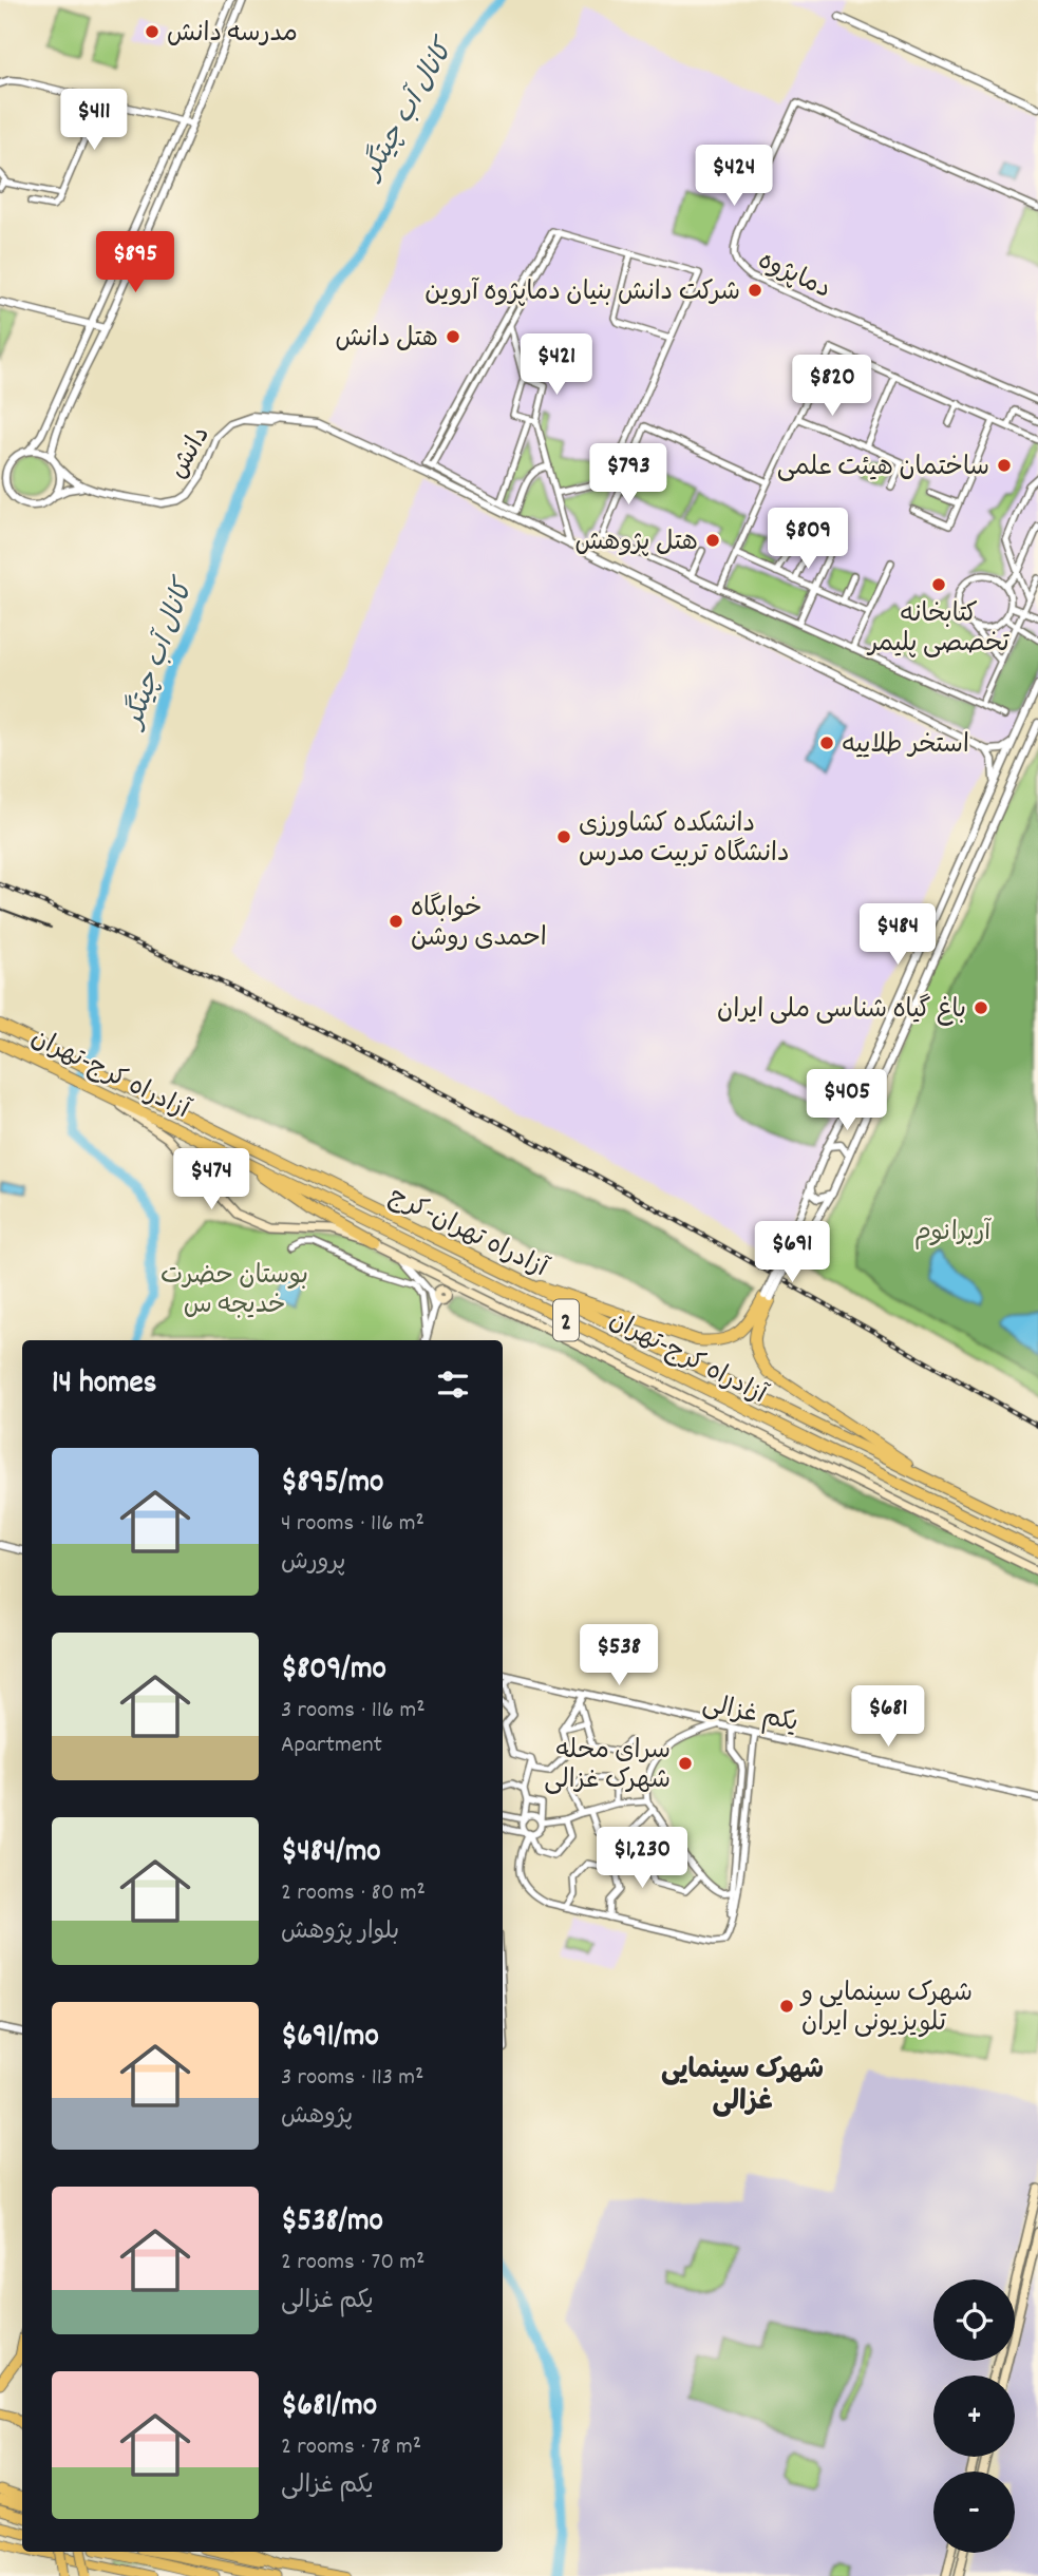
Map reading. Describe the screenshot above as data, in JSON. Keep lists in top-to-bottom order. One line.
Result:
{"streets":{"highway":["آزادراه کرج-تهران","آزادراه تهران-کرج","2"],"street":["دماپژوه","دانش","یکم غزالی"]},"districts":["شهرک سینمایی غزالی"],"water":["کانال آب چیتگر"],"parks":["آربرانوم","بوستان حضرت خدیجه س"],"places":["مدرسه دانش","شرکت دانش بنیان دماپژوه آروین","هتل دانش","ساختمان هیئت علمی","هتل پژوهش","کتابخانه تخصصی پلیمر","استخر طلاییه","دانشکده کشاورزی دانشگاه تربیت مدرس","خوابگاه احمدی روشن","باغ گیاه‌ شناسی ملی ایران","سرای محله شهرک غزالی","شهرک سینمایی و تلویزیونی ایران"],"page":{"price":["$411","$424","$895","$421","$820","$793","$809","$484","$405","$474","$691","$538","$681","$1,230"],"heading":"14 homes","list":[{"name":"$895/mo","note":"4 rooms · 116 m² · پرورش"},{"name":"$809/mo","note":"3 rooms · 116 m² · Apartment"},{"name":"$484/mo","note":"2 rooms · 80 m² · بلوار پژوهش"},{"name":"$691/mo","note":"3 rooms · 113 m² · پژوهش"},{"name":"$538/mo","note":"2 rooms · 70 m² · یکم غزالی"},{"name":"$681/mo","note":"2 rooms · 78 m² · یکم غزالی"}],"map_buttons":["+","−"]}}
